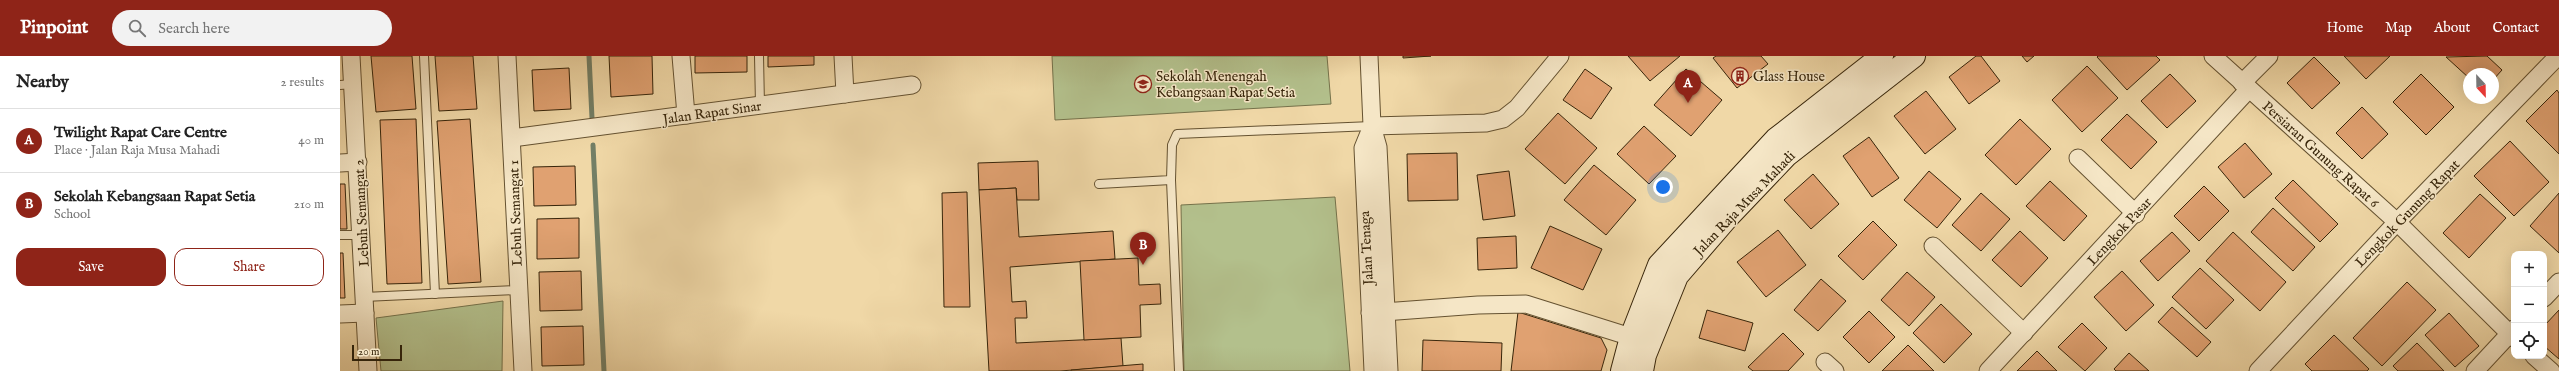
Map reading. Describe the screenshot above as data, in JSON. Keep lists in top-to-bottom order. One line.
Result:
{"streets":{"main road":["Jalan Raja Musa Mahadi"],"street":["Jalan Rapat Sinar","Persiaran Gunung Rapat 6","Lebuh Semangat 2","Lebuh Semangat 1","Lengkok Gunung Rapat","Lengkok Pasar","Jalan Tenaga"]},"crossings":[["Jalan Rapat Sinar","Lebuh Semangat 1"],["Persiaran Gunung Rapat 6","Lengkok Gunung Rapat"],["Persiaran Gunung Rapat 6","Lengkok Pasar"]],"places":{"building":["Glass House"],"school or university":["Sekolah Menengah Kebangsaan Rapat Setia"]},"scale_bar":"20 m","north":"bottom","page":{"header":"Pinpoint","search":"Search here","nav":["Home","Map","About","Contact"],"heading":["Nearby","2 results"],"pins":["A","B"],"list":[{"mark":"A","name":"Twilight Rapat Care Centre","note":"Place · Jalan Raja Musa Mahadi","value":"40 m"},{"mark":"B","name":"Sekolah Kebangsaan Rapat Setia","note":"School","value":"210 m"}],"buttons":["Save","Share"],"map_buttons":["+","−"],"scale":"20 m"}}
